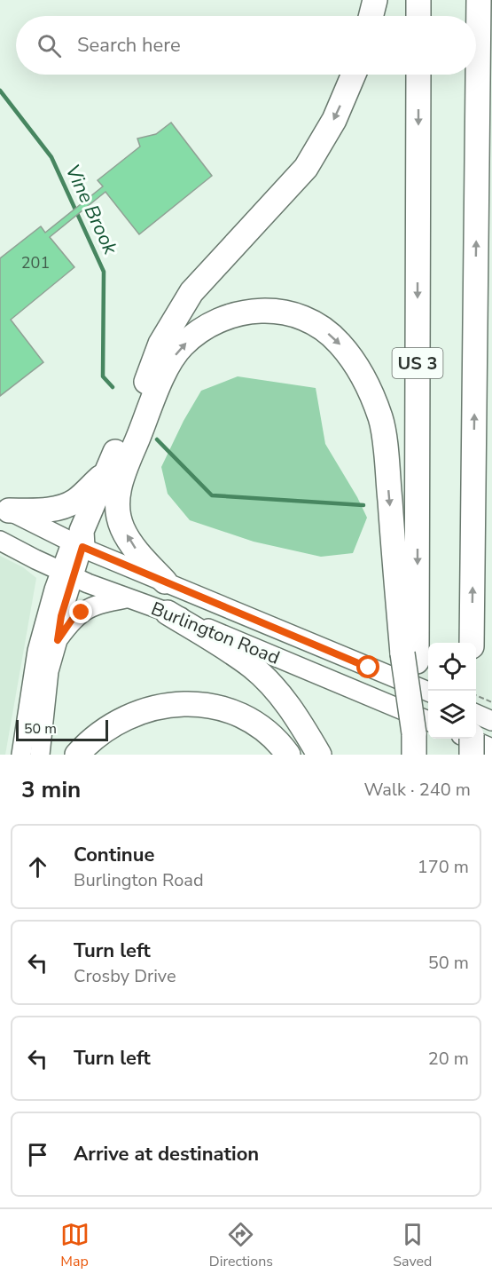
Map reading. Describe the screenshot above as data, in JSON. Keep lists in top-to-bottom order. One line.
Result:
{"streets":{"highway":["US 3"],"main road":["Burlington Road"]},"water":["Vine Brook"],"house_numbers":["201"],"scale_bar":"50 m","page":{"search":"Search here","scale":"50 m","heading":["3 min","Walk · 240 m"],"list":[["Continue","Burlington Road","170 m"],["Turn left","Crosby Drive","50 m"],["Turn left","20 m"],"Arrive at destination"],"nav":["Map","Directions","Saved"]}}
